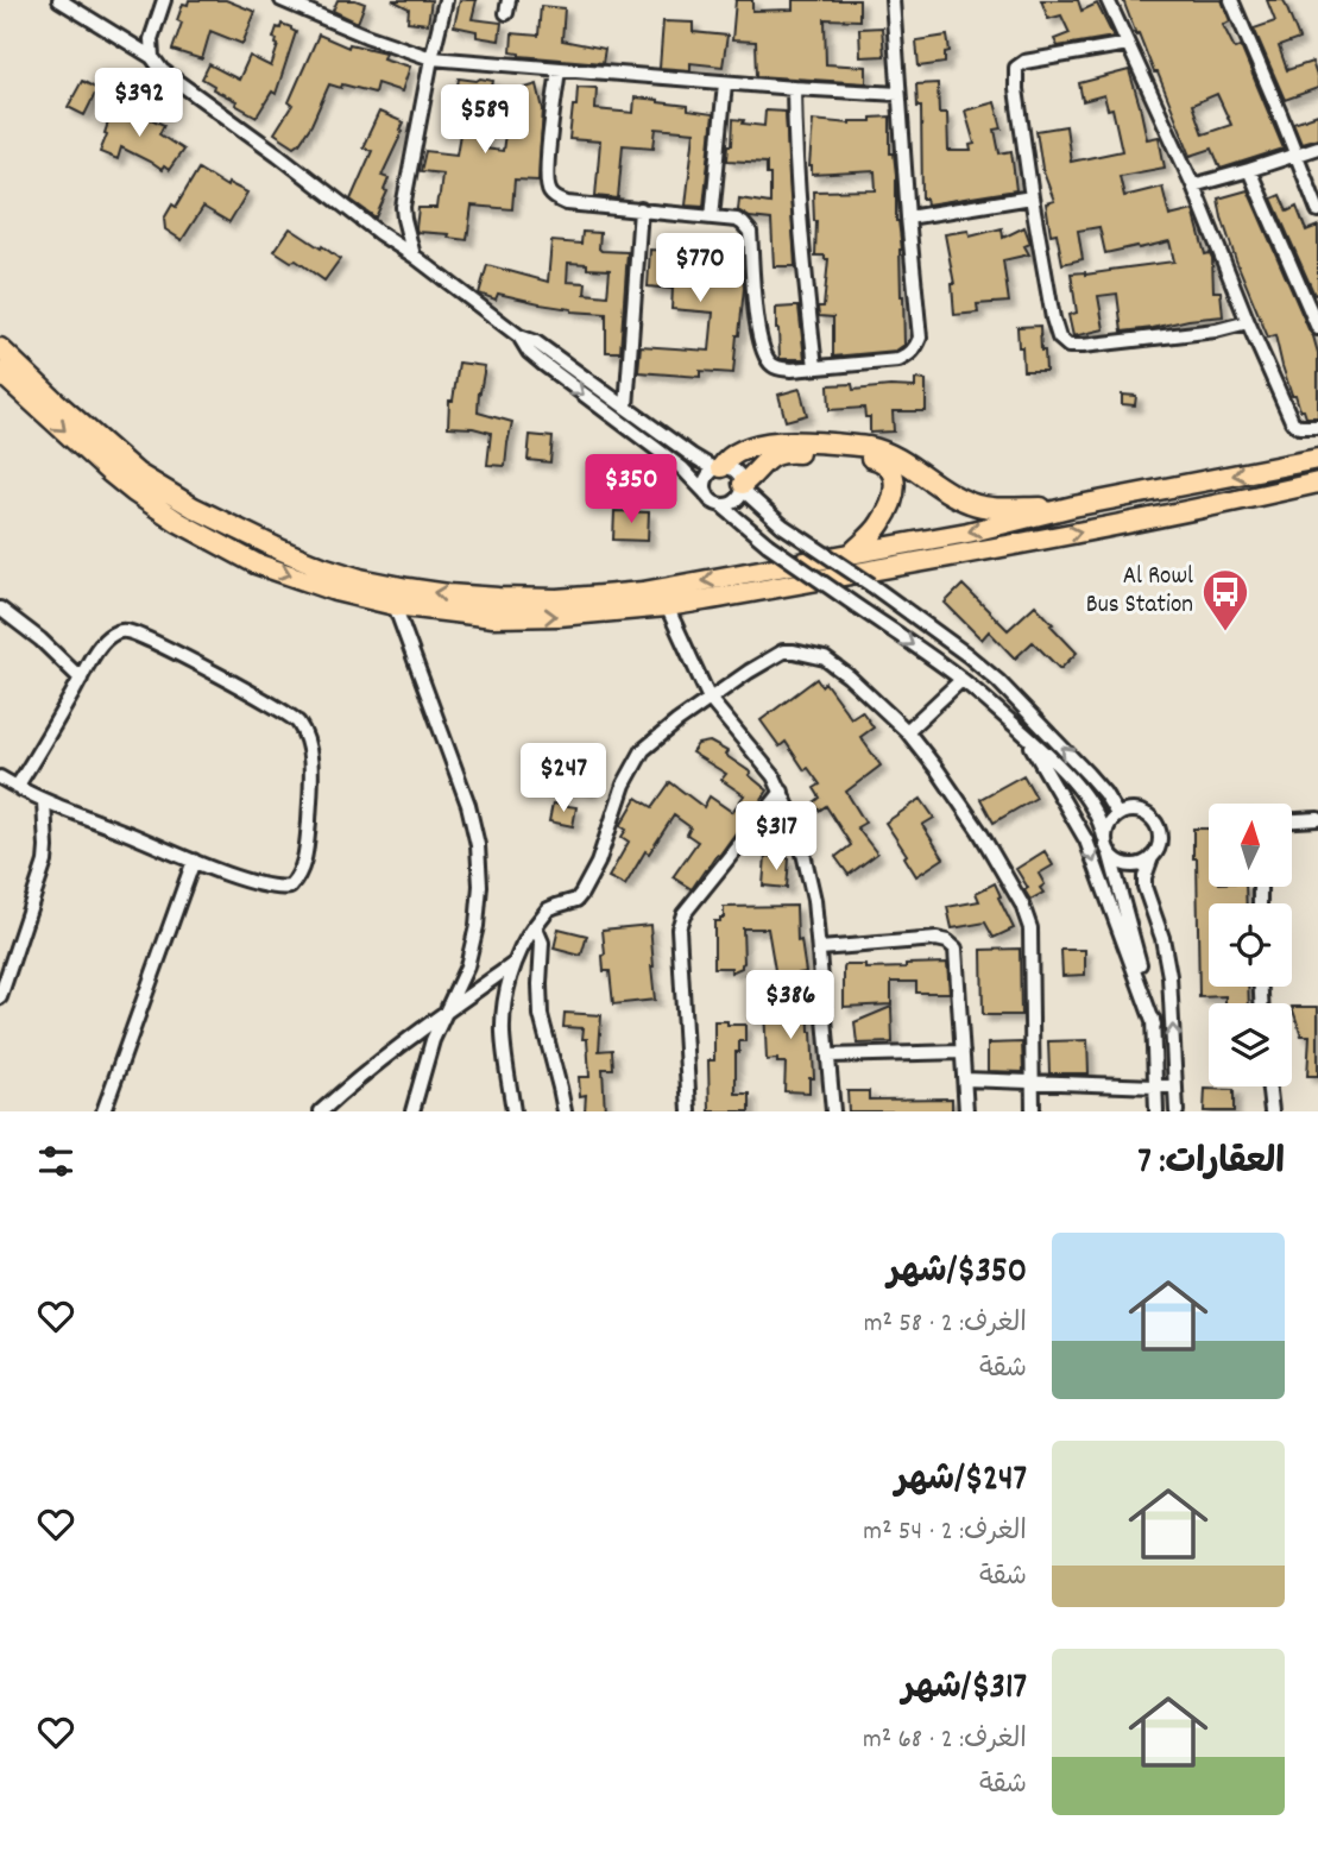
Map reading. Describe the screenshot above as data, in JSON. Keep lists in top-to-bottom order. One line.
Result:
{"places":{"bus stop":["Al Rowl Bus Station"]},"north":"top","page":{"price":["$392","$589","$770","$350","$247","$317","$386"],"heading":"العقارات: 7","list":[{"name":"$350/شهر","note":"الغرف: 2 · 58 m² · شقة"},{"name":"$247/شهر","note":"الغرف: 2 · 54 m² · شقة"},{"name":"$317/شهر","note":"الغرف: 2 · 68 m² · شقة"}]}}
